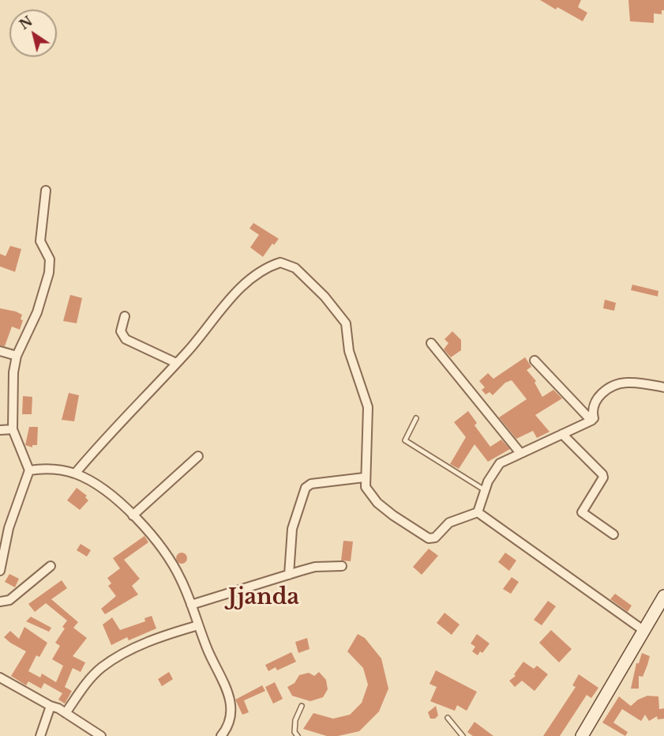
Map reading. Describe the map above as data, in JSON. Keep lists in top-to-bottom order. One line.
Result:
{"districts":["Jjanda"],"north":"top left"}
